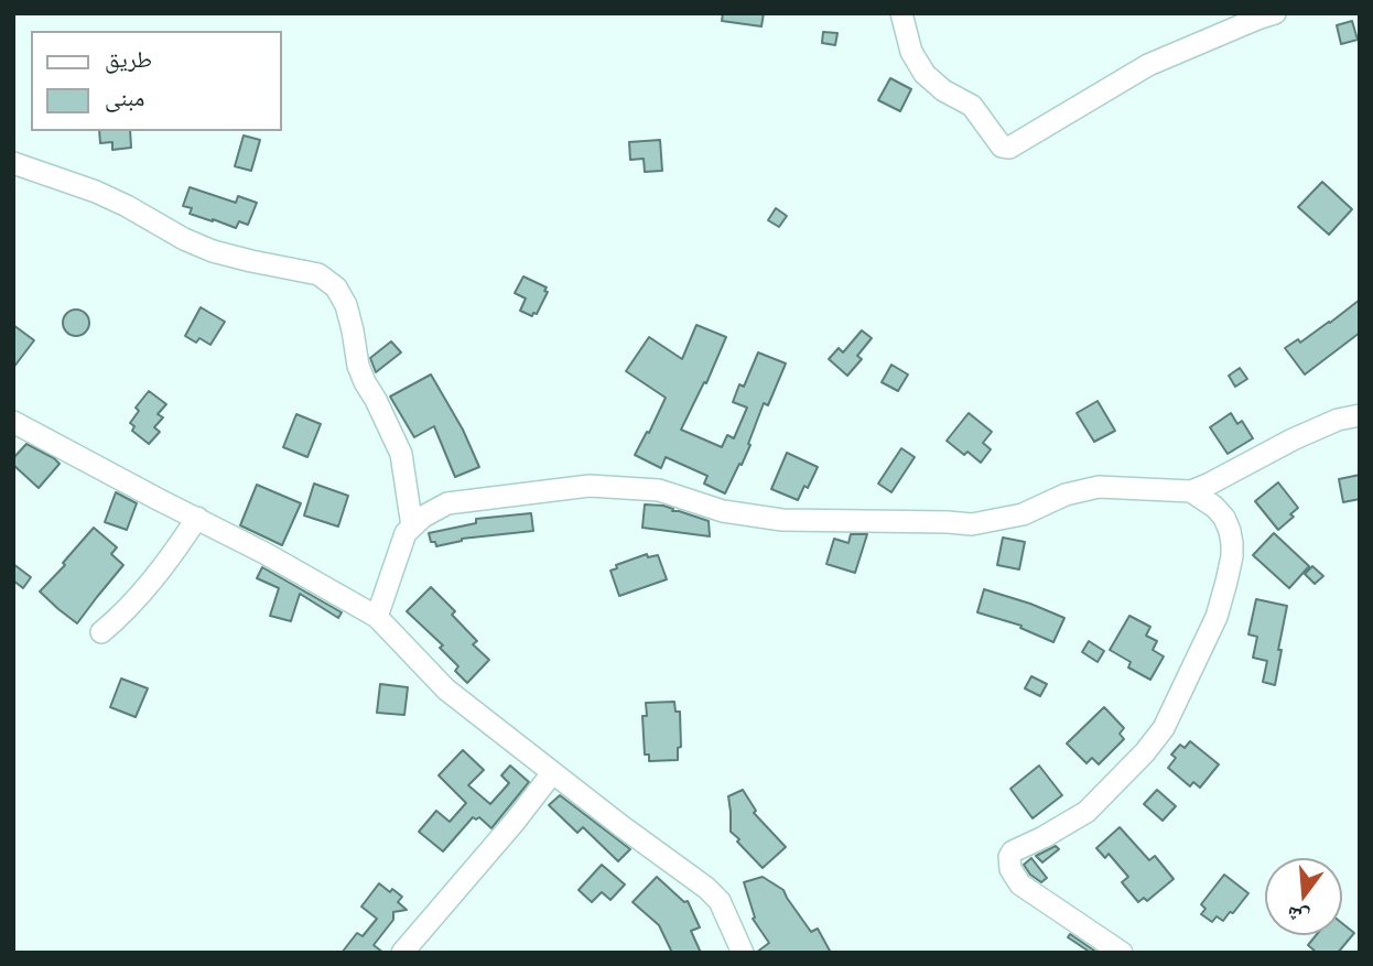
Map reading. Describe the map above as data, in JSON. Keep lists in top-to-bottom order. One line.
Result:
{"legend":["طريق","مبنى"],"north":"bottom"}
